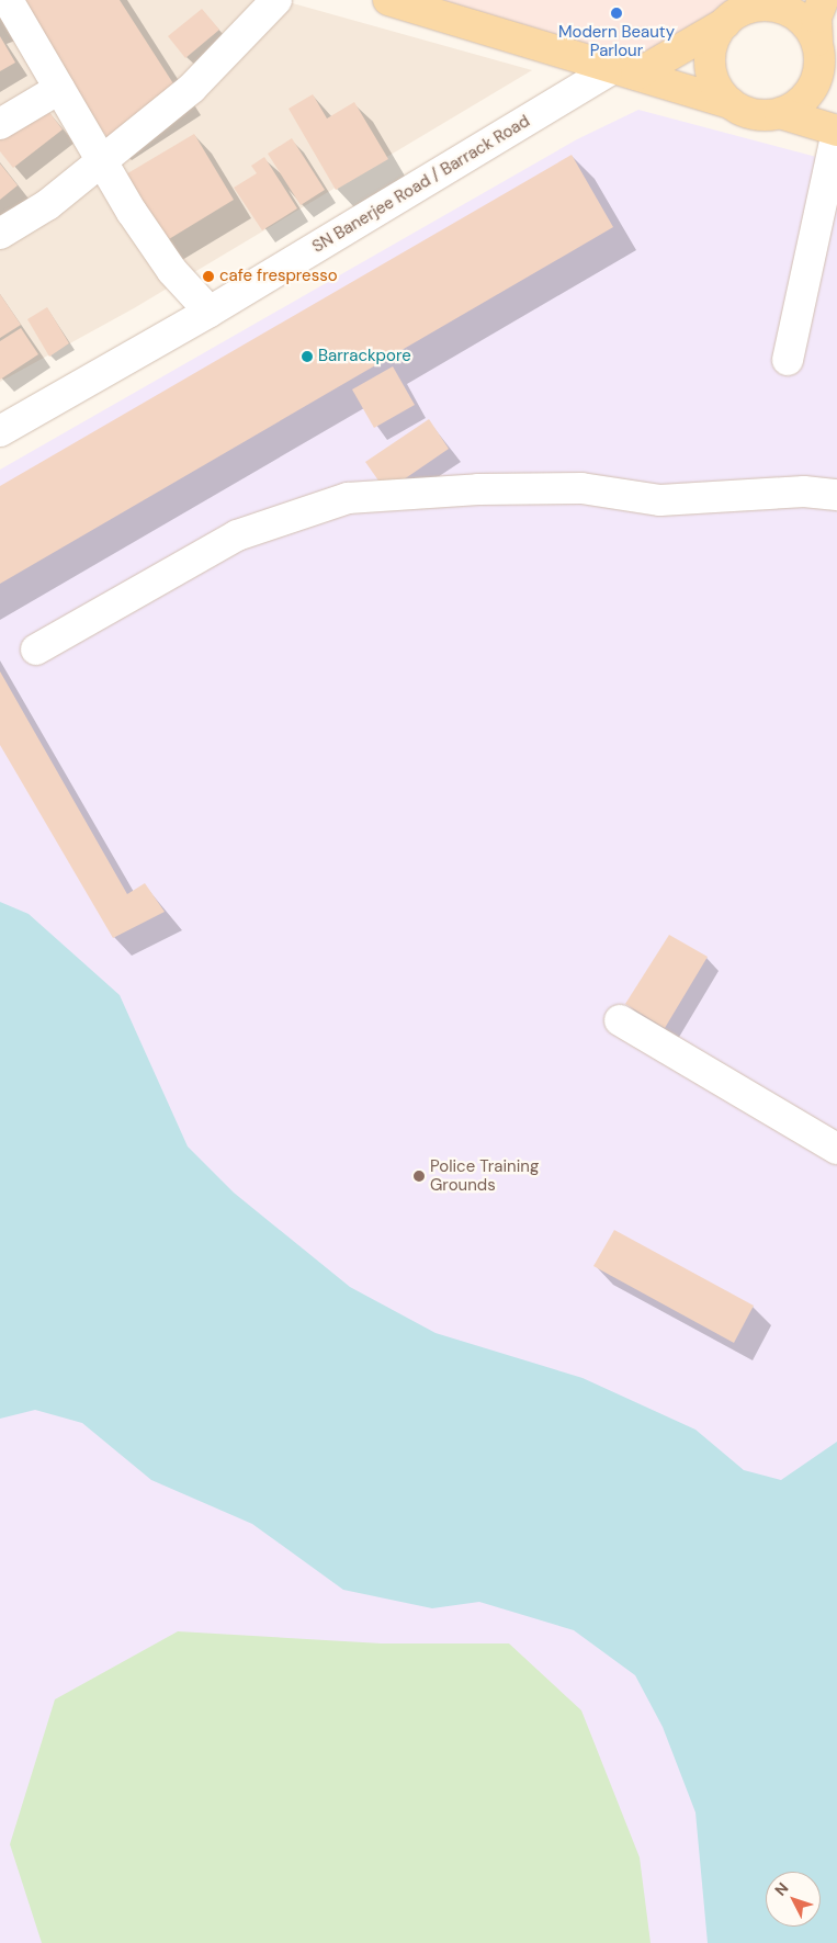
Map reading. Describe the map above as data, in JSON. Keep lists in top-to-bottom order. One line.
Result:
{"streets":{"street":["SN Banerjee Road / Barrack Road"]},"places":["Modern Beauty Parlour","cafe frespresso","Barrackpore","Police Training Grounds"],"north":"top left"}
